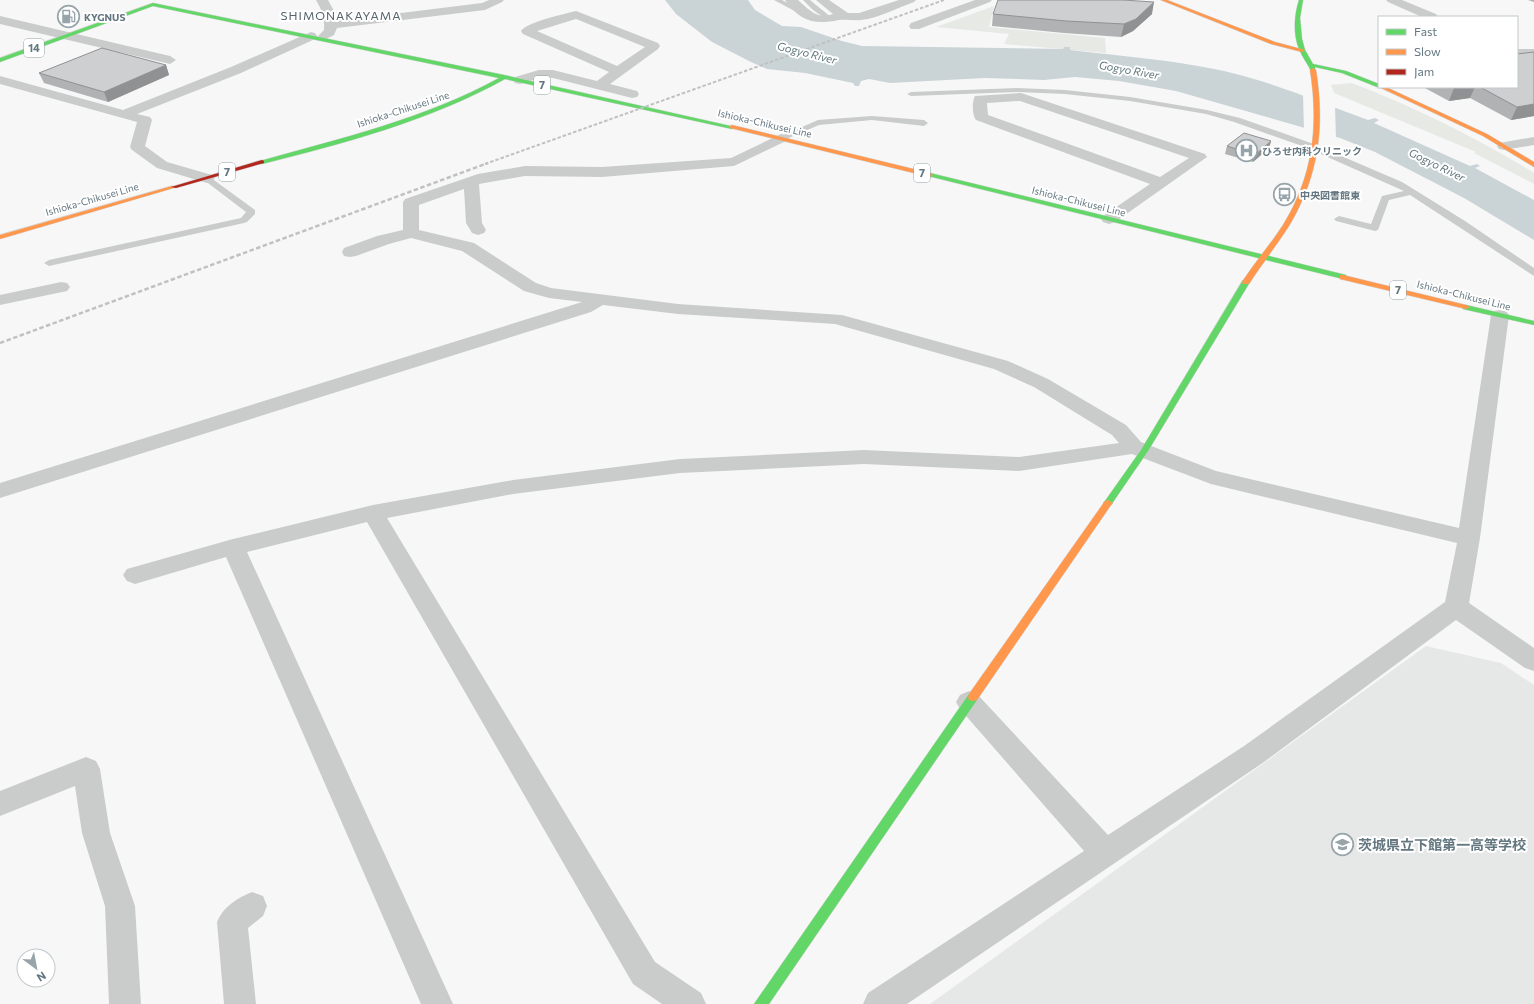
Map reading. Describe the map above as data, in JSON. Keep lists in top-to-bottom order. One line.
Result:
{"streets":{"street":["14","7","Ishioka-Chikusei Line"]},"districts":["SHIMONAKAYAMA"],"water":["Gogyo River"],"places":{"fuel station":["KYGNUS"],"hospital":["ひろせ内科クリニック"],"bus stop":["中央図書館東"],"school or university":["茨城県立下館第一高等学校"]},"legend":["Fast","Slow","Jam"],"north":"bottom right"}
